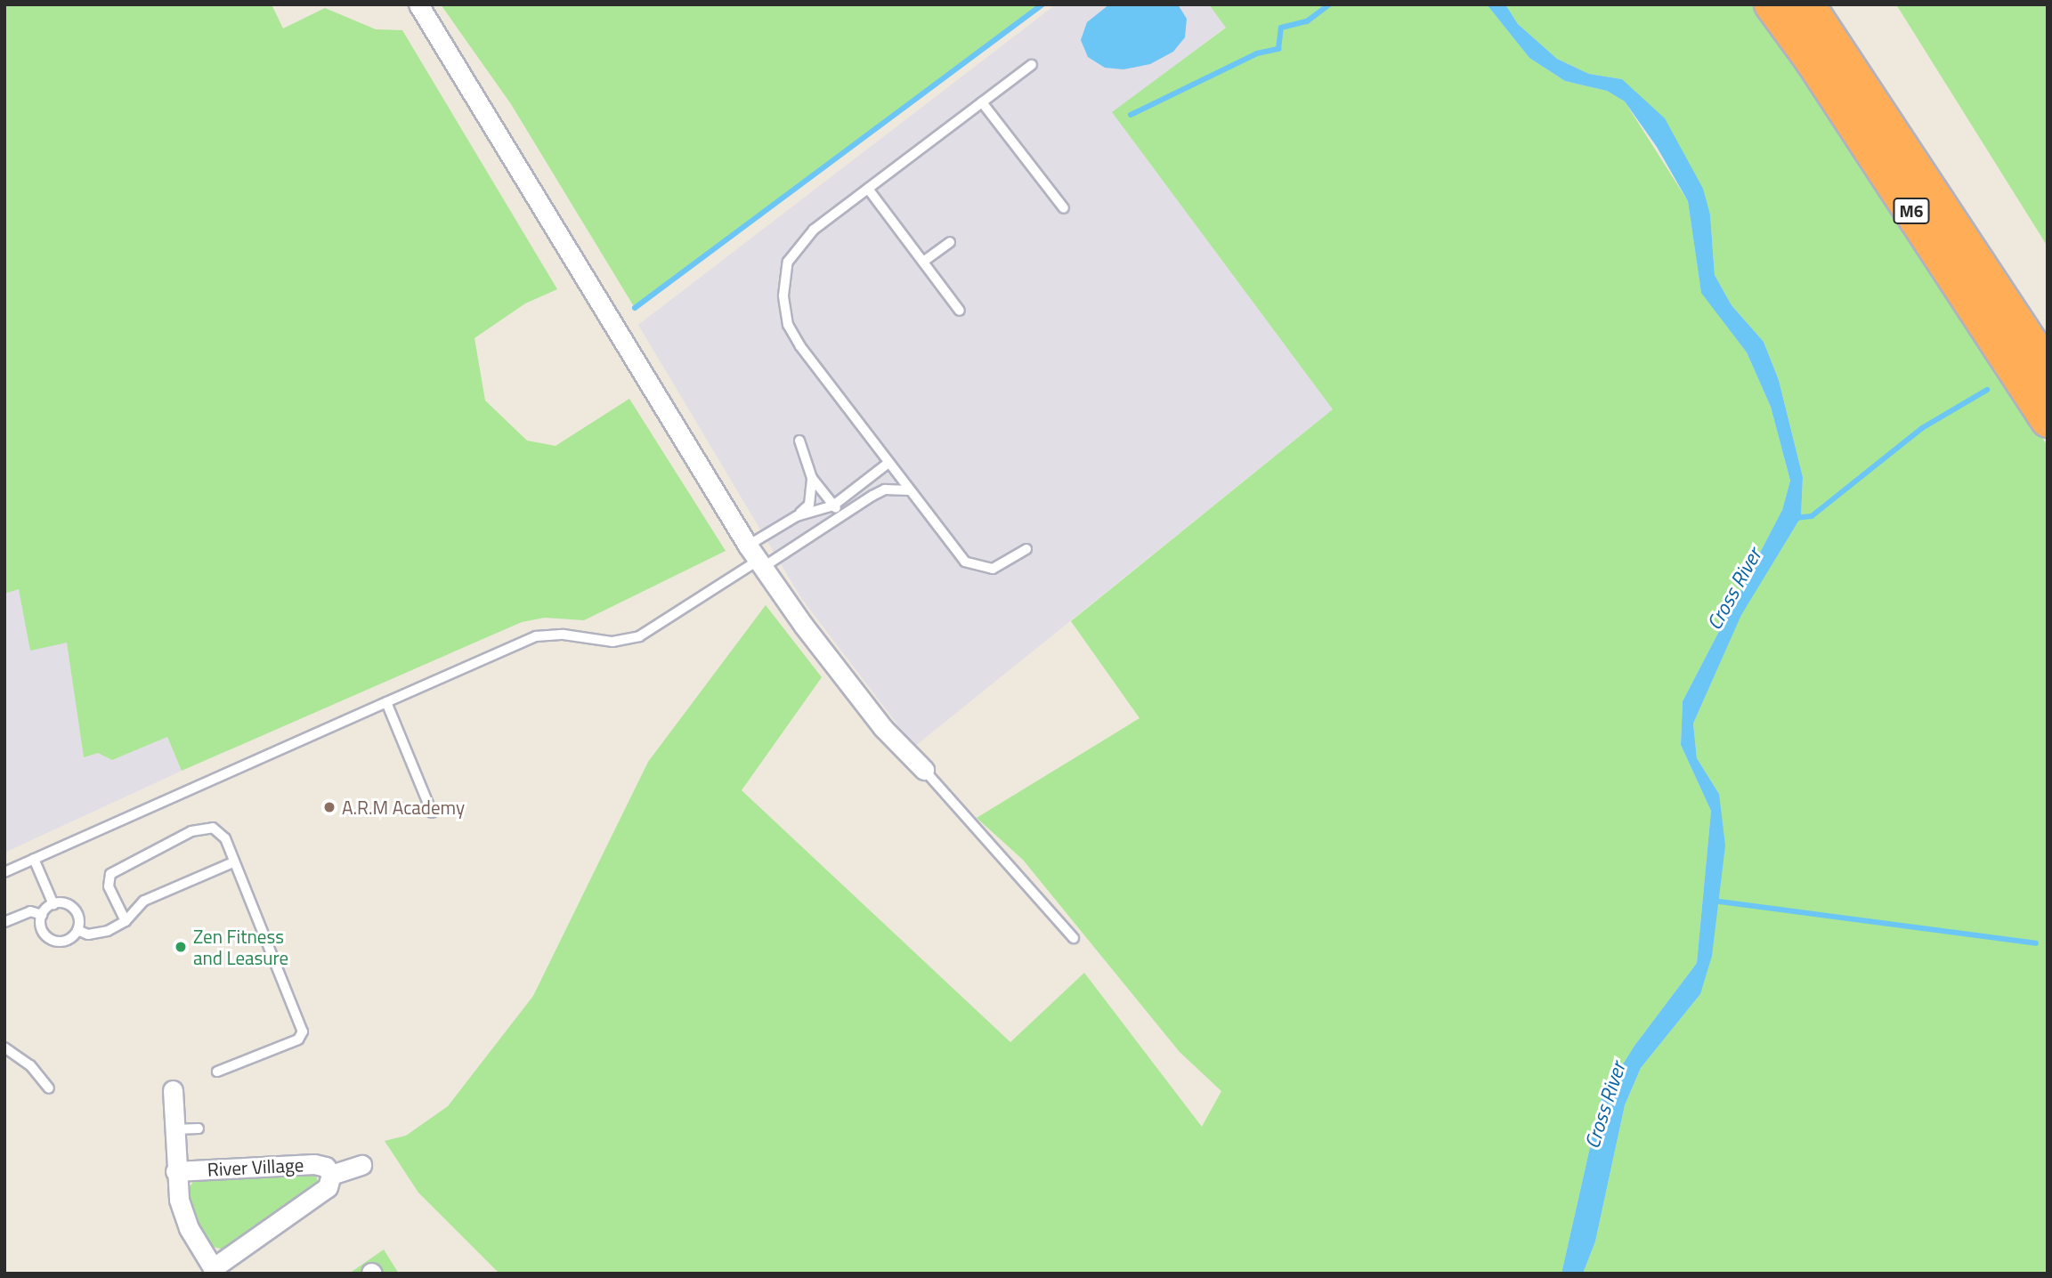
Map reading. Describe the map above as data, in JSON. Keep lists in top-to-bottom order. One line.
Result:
{"streets":{"highway":["M6"],"street":["River Village"]},"water":["Cross River"],"places":["A.R.M Academy","Zen Fitness and Leasure"]}
